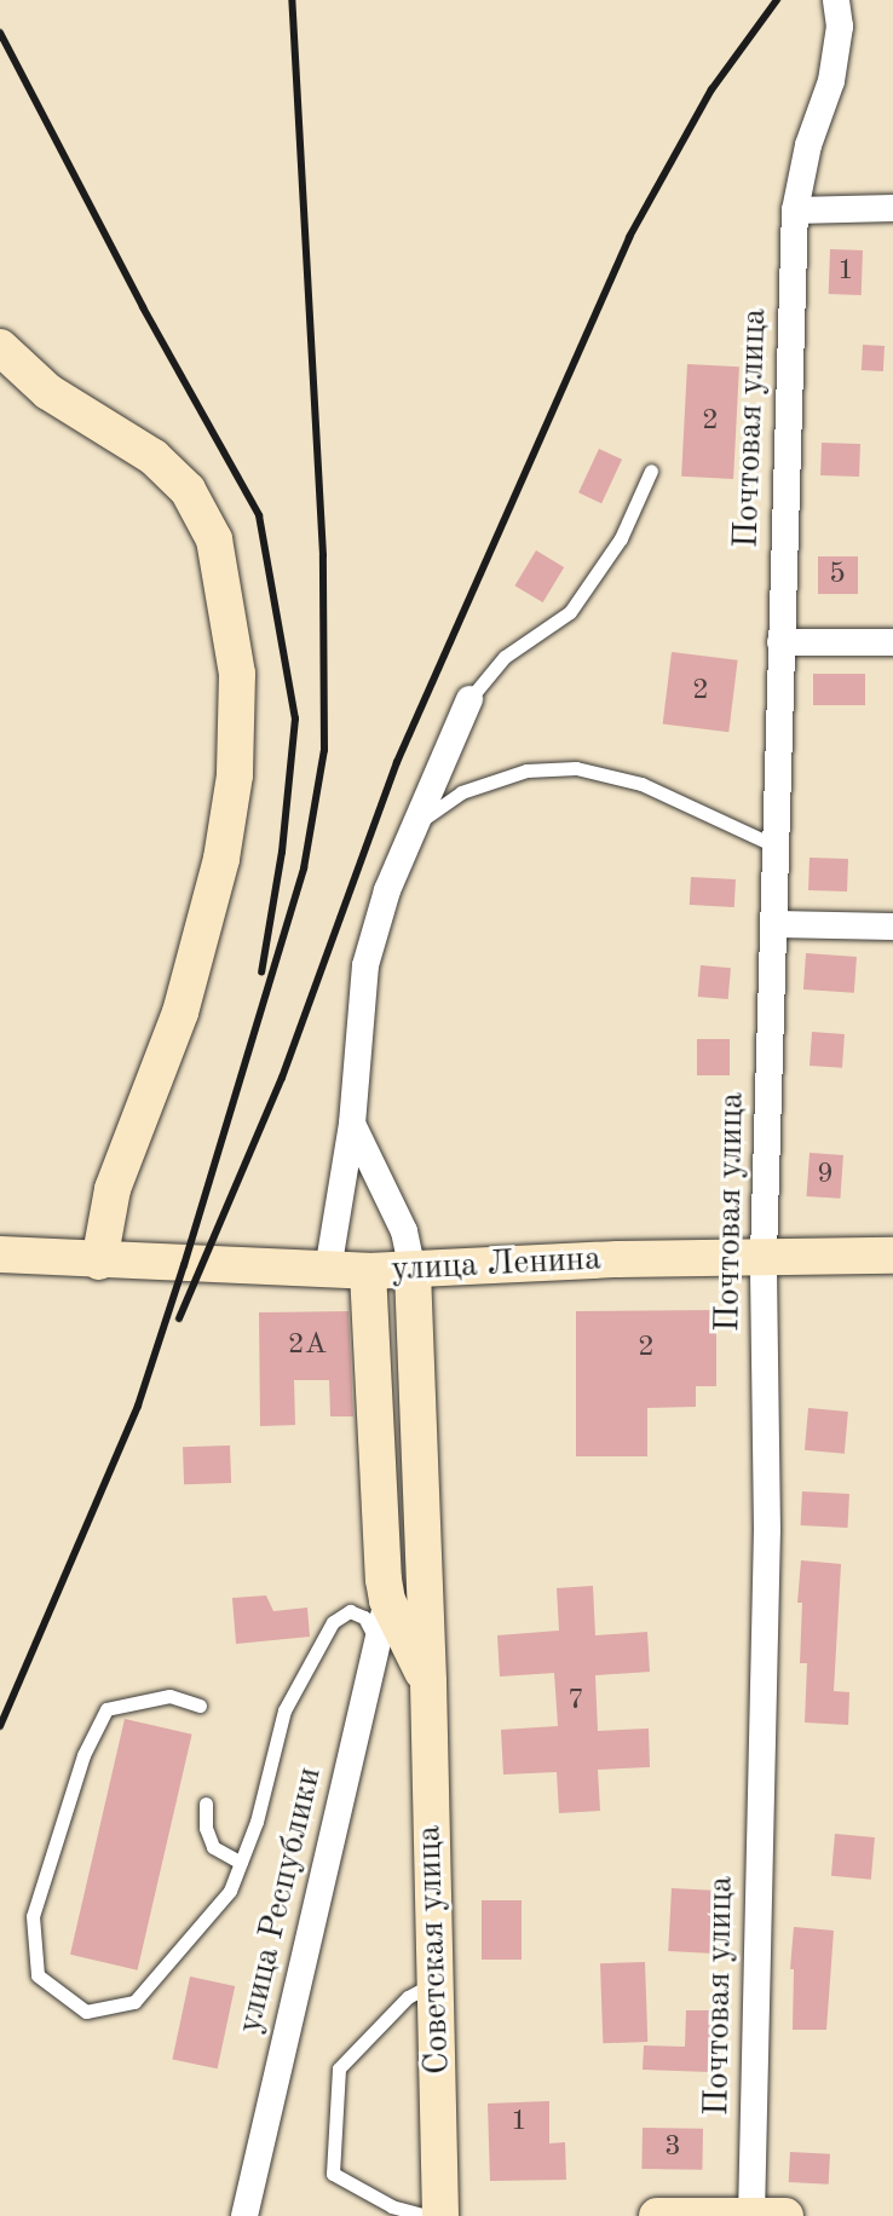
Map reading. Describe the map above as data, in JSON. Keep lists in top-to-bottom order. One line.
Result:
{"streets":{"street":["Почтовая улица","улица Ленина","улица Республики","Советская улица"]},"crossings":[["Почтовая улица","улица Ленина"],["улица Ленина","Советская улица"],["улица Республики","Советская улица"]],"house_numbers":["1","2","5","2","9","2А","2","7","1","3"]}
